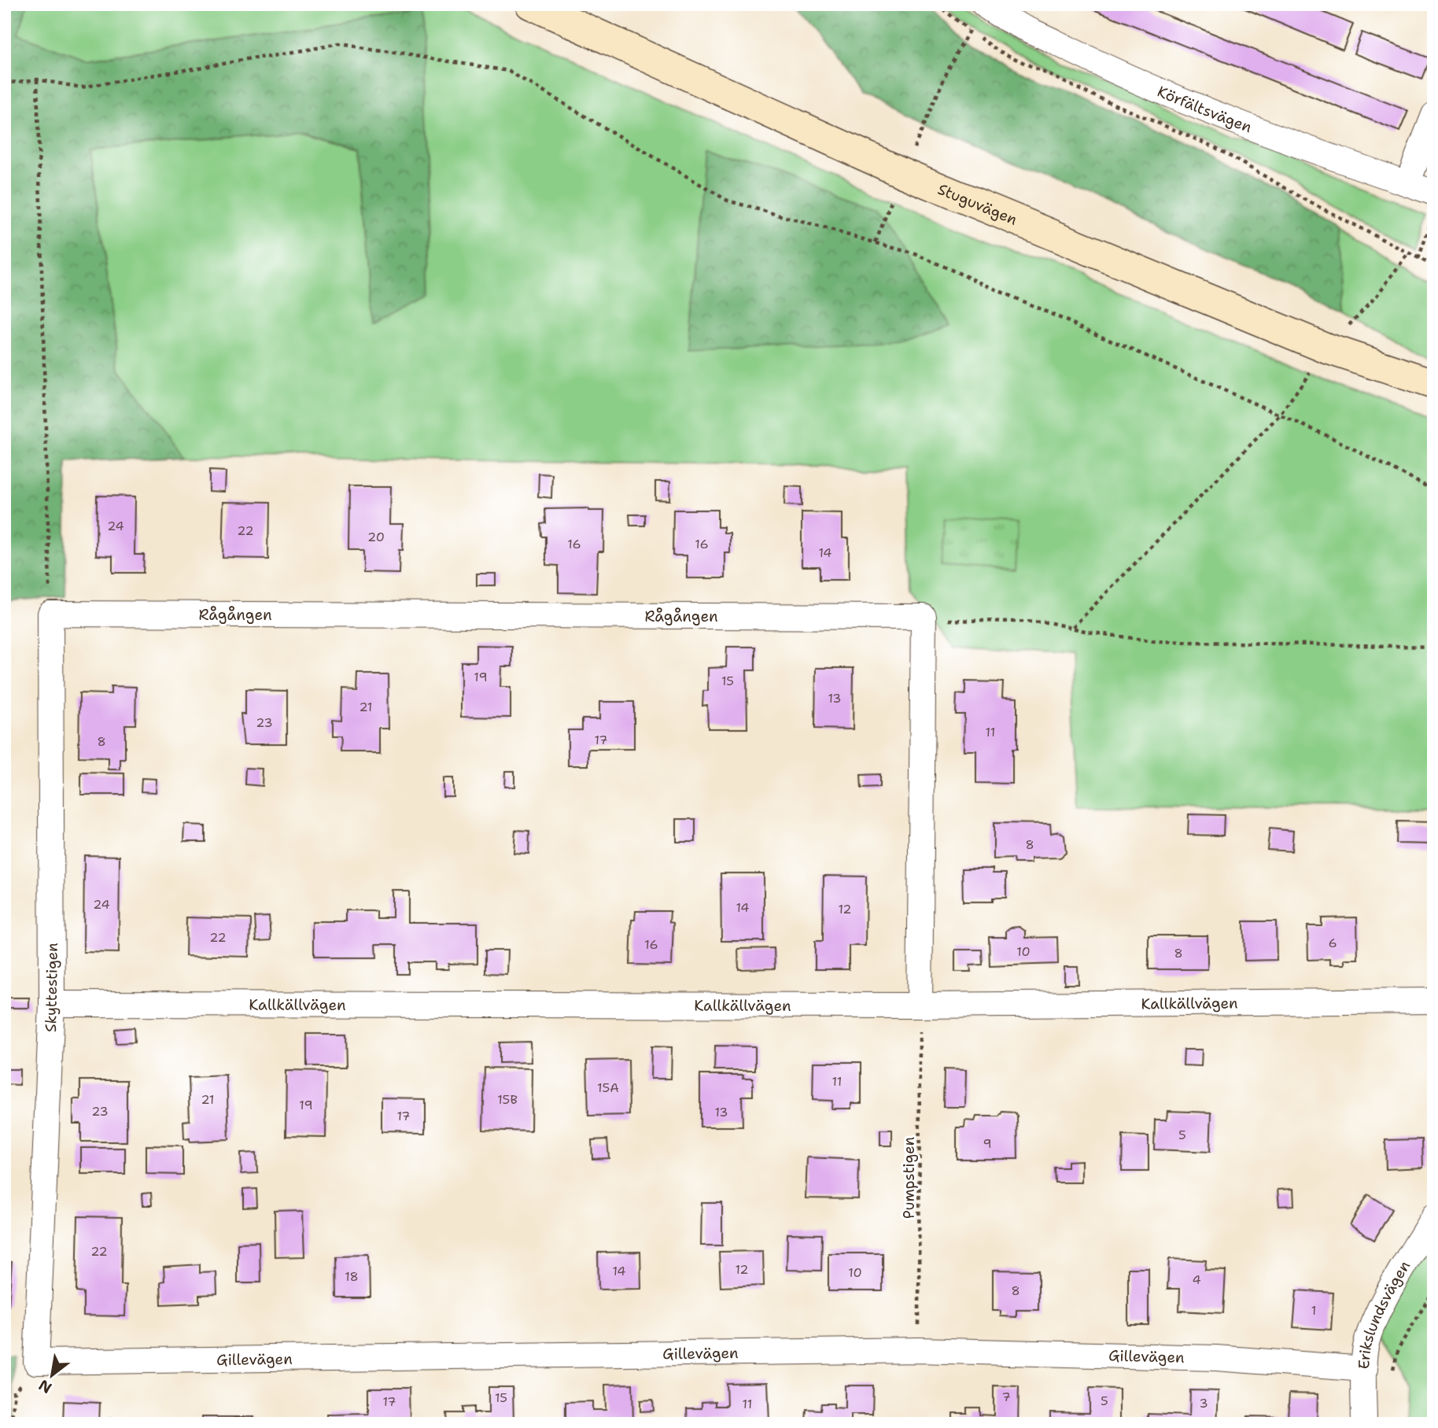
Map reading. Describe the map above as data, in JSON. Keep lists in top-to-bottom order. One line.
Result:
{"streets":{"main road":["Stuguvägen"],"street":["Körfältsvägen","Rågången","Skyttestigen","Kallkällvägen","Erikslundsvägen","Gillevägen"],"path":["Pumpstigen"]},"crossings":[["Rågången","Skyttestigen"],["Skyttestigen","Kallkällvägen"],["Skyttestigen","Gillevägen"],["Kallkällvägen","Pumpstigen"],["Pumpstigen","Gillevägen"],["Erikslundsvägen","Gillevägen"]],"house_numbers":["24","22","20","16","16","14","19","15","13","21","23","11","17","8","8","24","14","12","22","6","16","10","8","11","15A","21","15B","19","23","13","17","5","9","22","12","14","10","18","4","8","1","7","15","5","17","3","11"],"north":"bottom left"}
